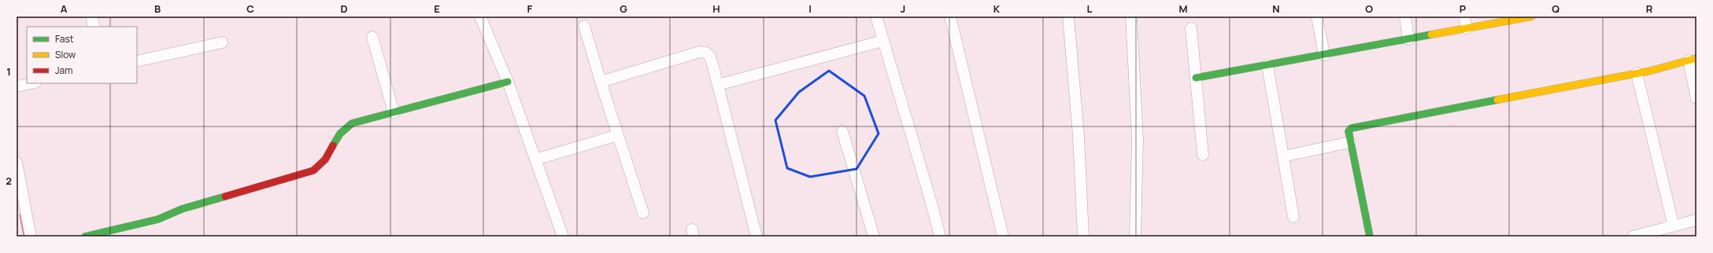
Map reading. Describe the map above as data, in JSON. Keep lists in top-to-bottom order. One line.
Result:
{"legend":["Fast","Slow","Jam"],"grid":{"columns":["A","B","C","D","E","F","G","H","I","J","K","L","M","N","O","P","Q","R"],"rows":["1","2"]}}
